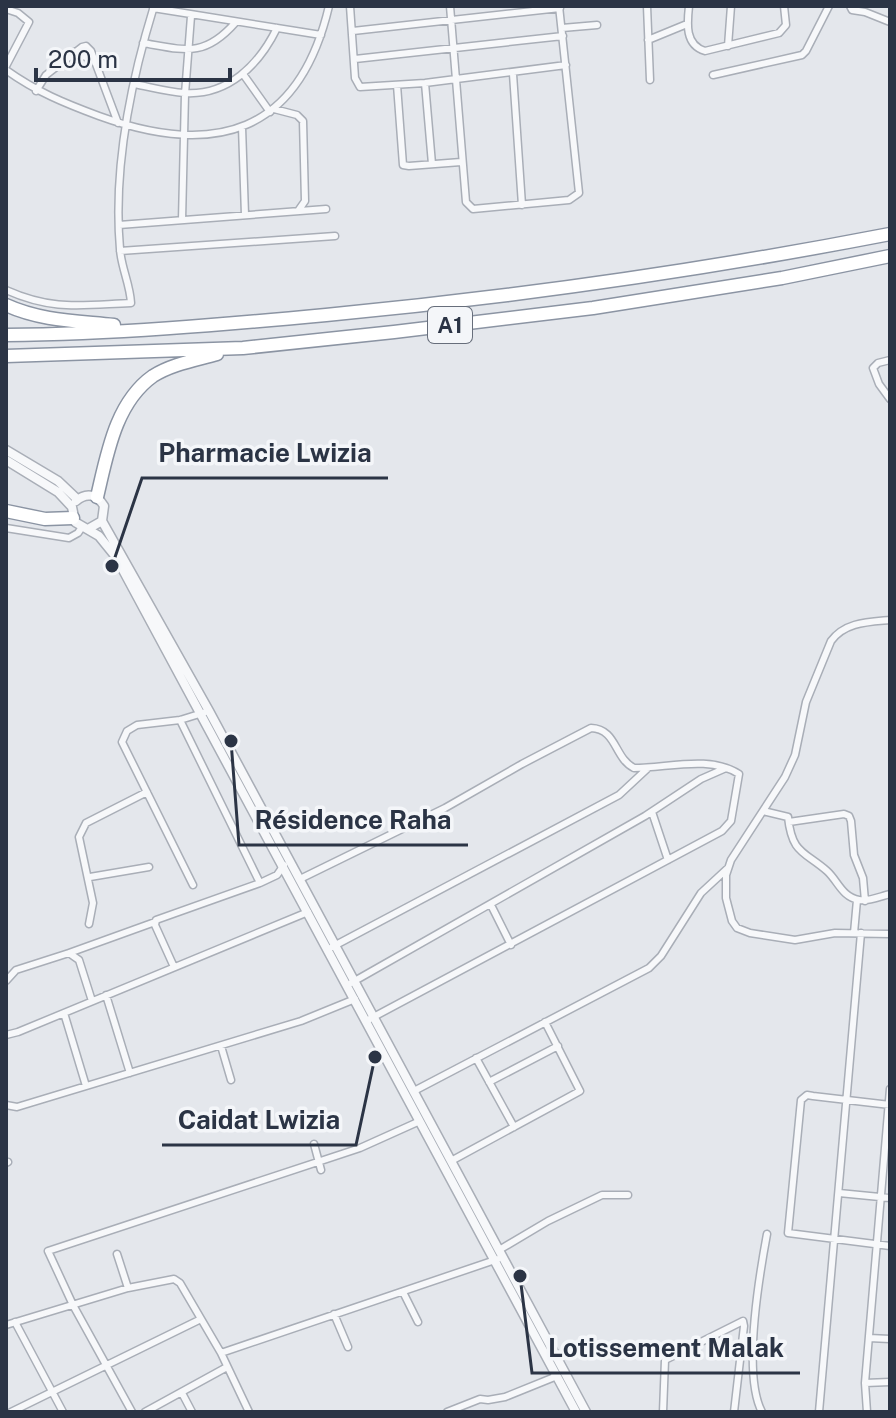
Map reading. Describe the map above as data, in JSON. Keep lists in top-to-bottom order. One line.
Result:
{"streets":{"highway":["A1"]},"places":["Pharmacie Lwizia","Résidence Raha","Caidat Lwizia","Lotissement Malak"],"scale_bar":"200 m"}
